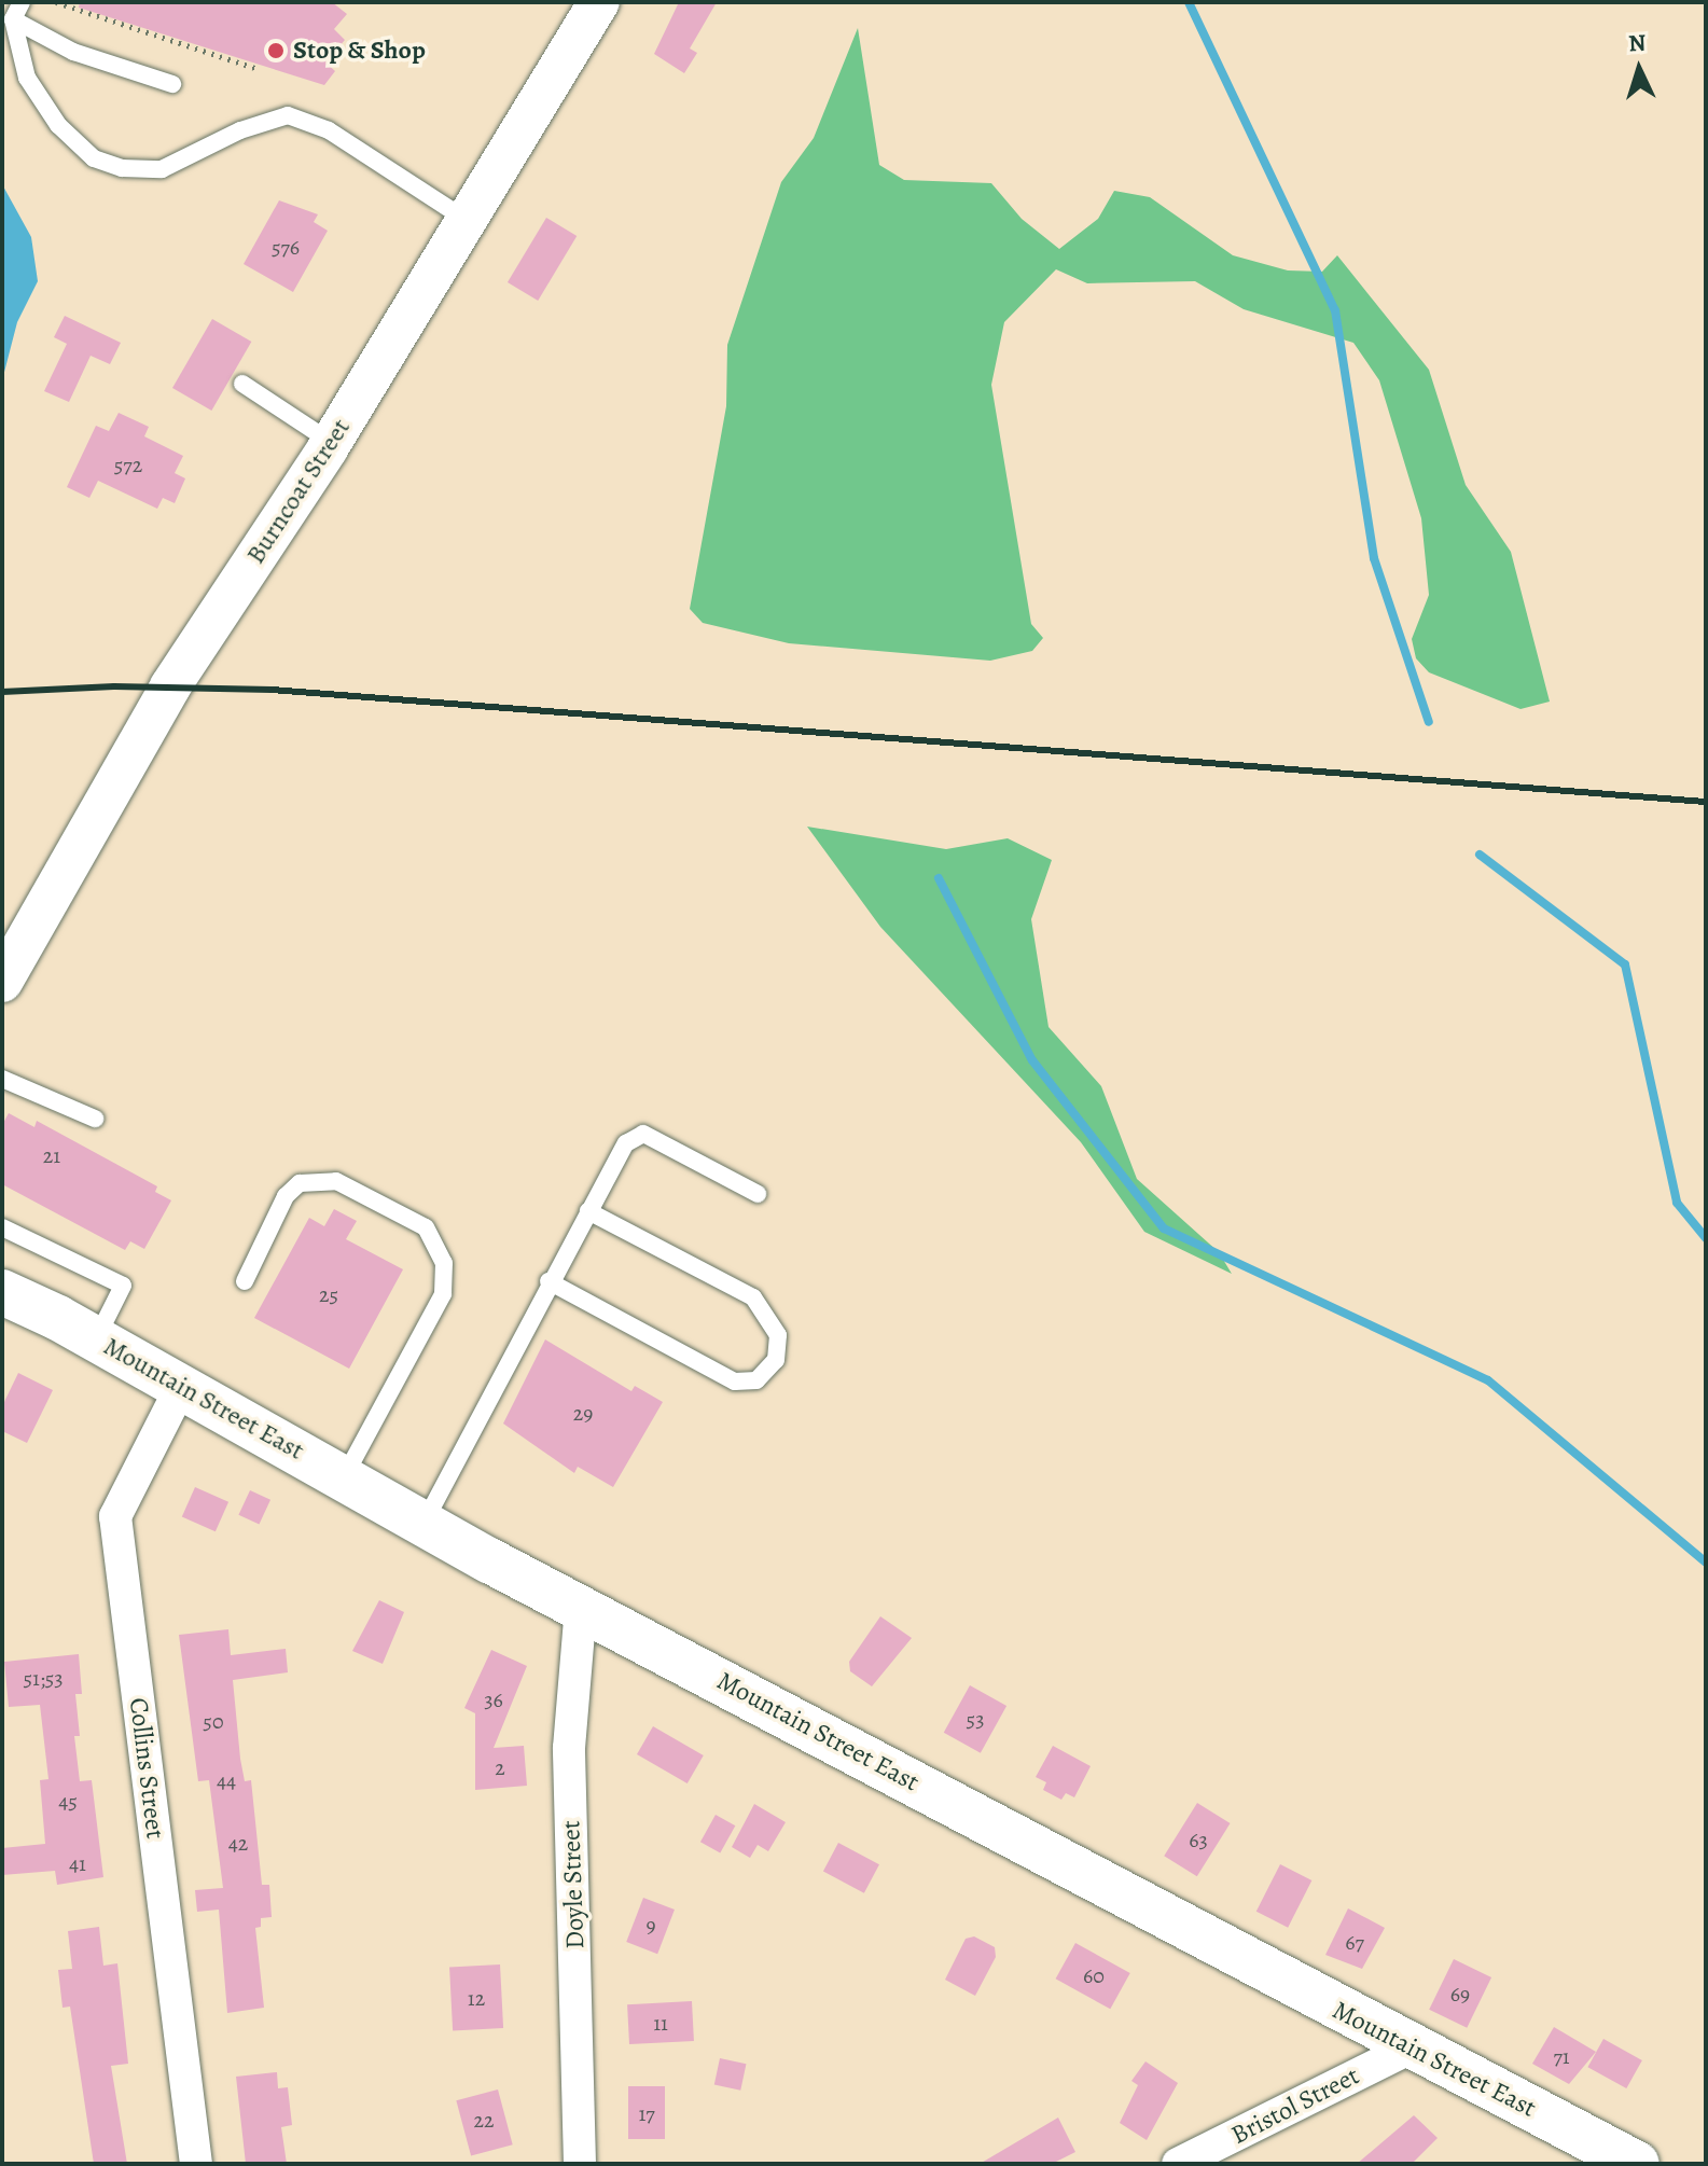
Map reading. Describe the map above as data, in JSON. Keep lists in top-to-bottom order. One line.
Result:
{"streets":{"main road":["Mountain Street East"],"street":["Burncoat Street","Collins Street","Doyle Street","Bristol Street"]},"crossings":[["Mountain Street East","Collins Street"],["Mountain Street East","Doyle Street"],["Mountain Street East","Bristol Street"]],"places":["Stop & Shop"],"house_numbers":["576","572","21","25","29","51;53","36","53","50","2","44","45","63","42","41","9","67","60","69","12","11","71","17","22"],"north":"top"}
